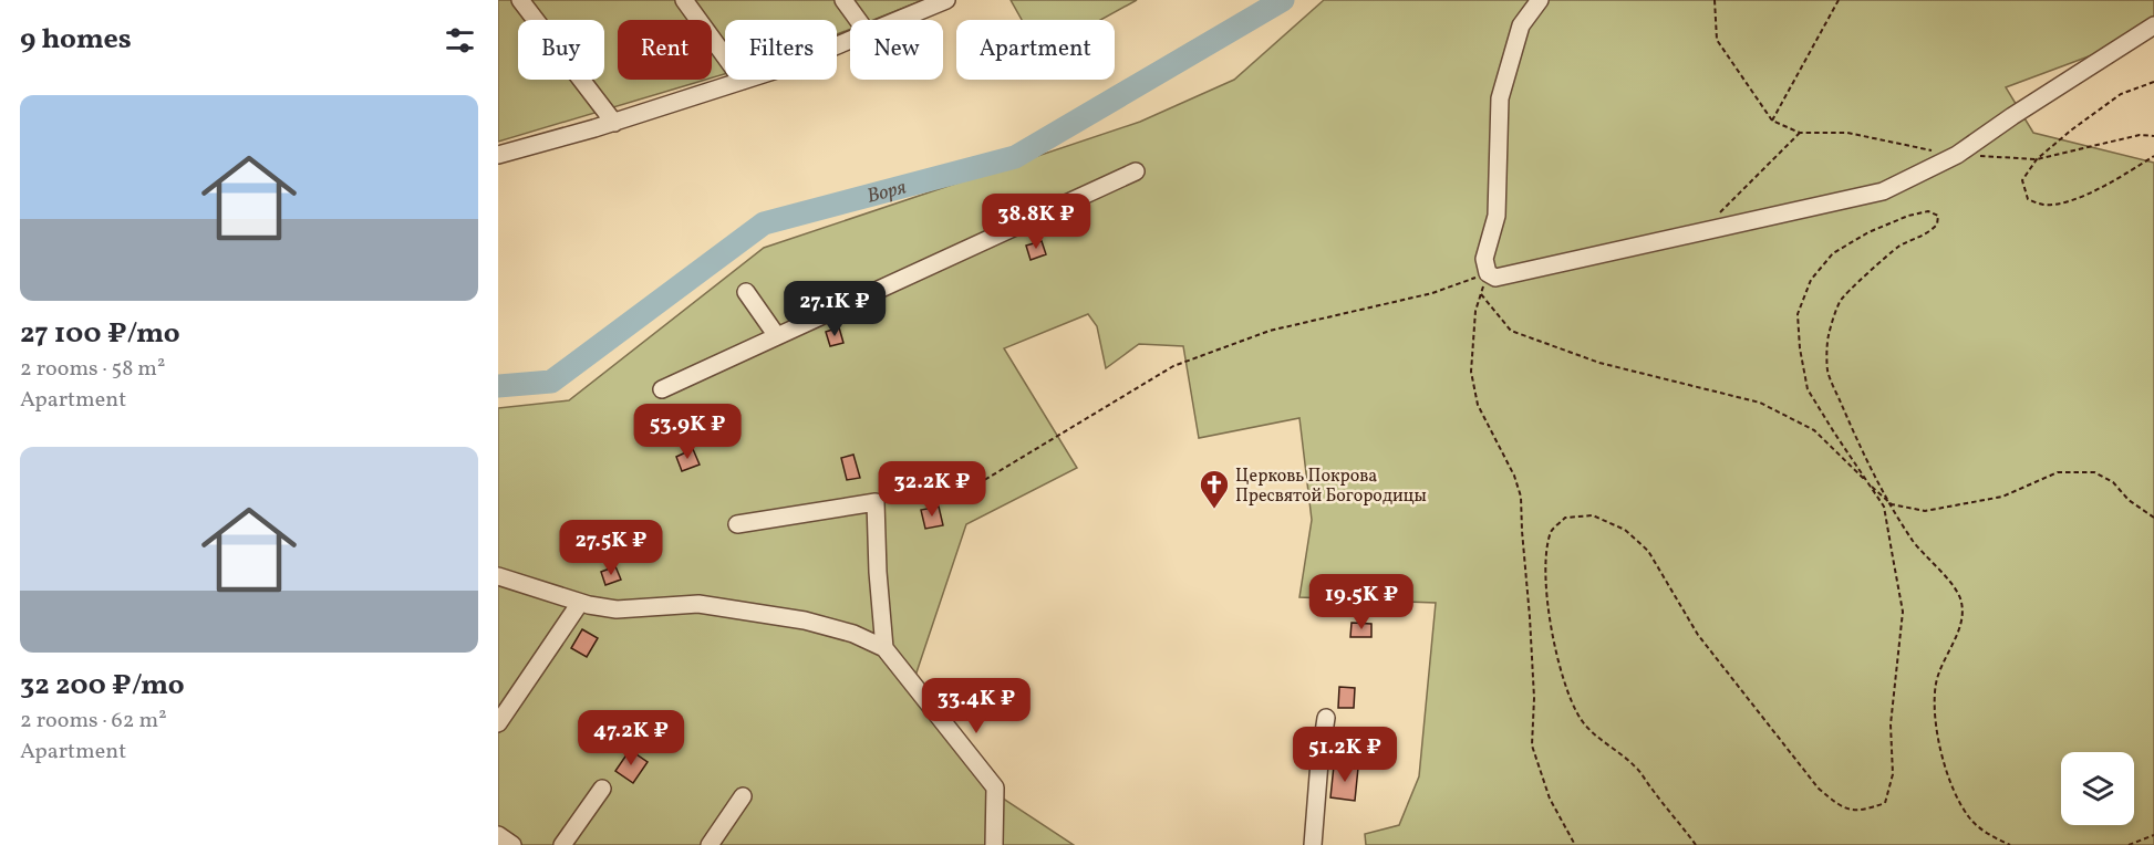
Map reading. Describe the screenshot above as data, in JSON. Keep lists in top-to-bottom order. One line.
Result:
{"water":["Воря"],"places":{"church":["Церковь Покрова Пресвятой Богородицы"]},"page":{"heading":"9 homes","chip":["Buy","Rent","Filters","New","Apartment"],"list":[{"name":"27 100 ₽/mo","note":"2 rooms · 58 m² · Apartment"},{"name":"32 200 ₽/mo","note":"2 rooms · 62 m² · Apartment"}],"price":["38.8K ₽","27.1K ₽","53.9K ₽","32.2K ₽","27.5K ₽","19.5K ₽","33.4K ₽","47.2K ₽","51.2K ₽"]}}
